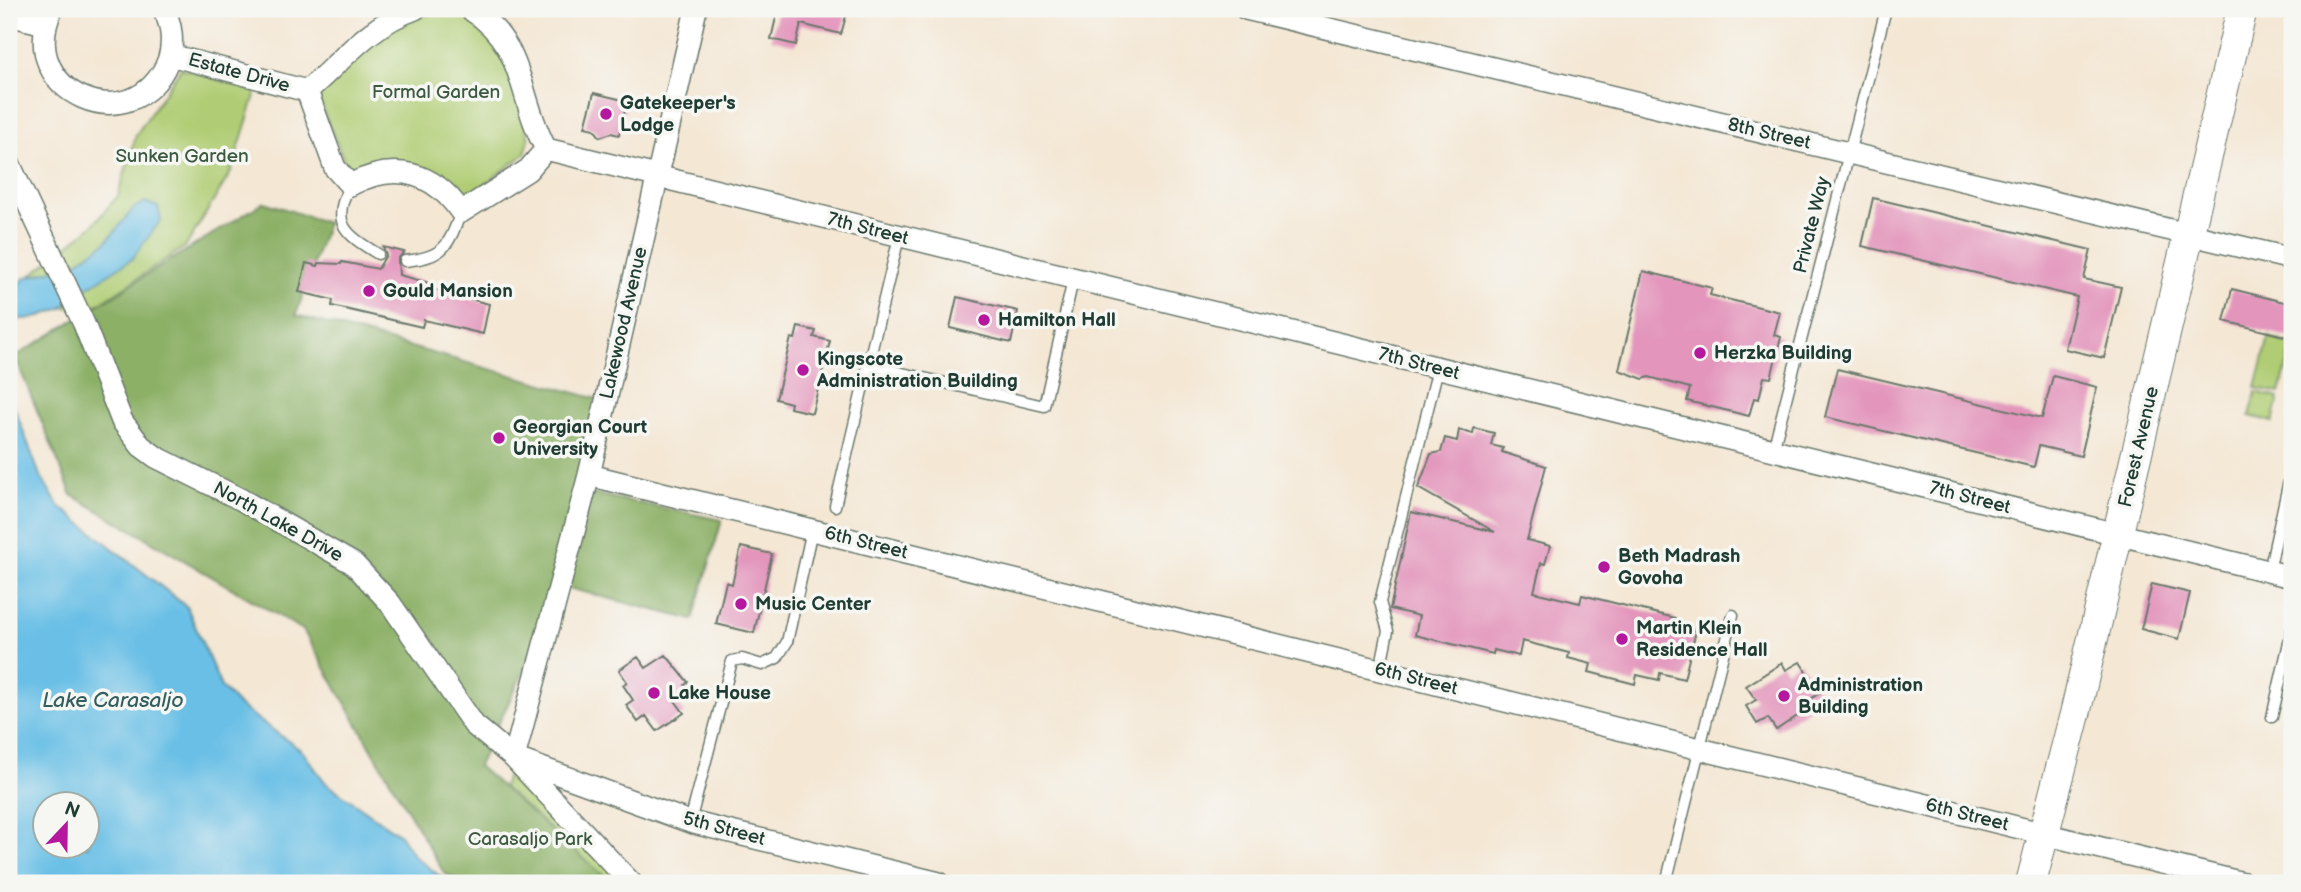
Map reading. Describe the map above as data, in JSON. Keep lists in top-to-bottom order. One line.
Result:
{"streets":{"street":["Estate Drive","8th Street","7th Street","Lakewood Avenue","Forest Avenue","North Lake Drive","6th Street","5th Street"],"lane":["Private Way"]},"crossings":[["8th Street","Private Way"],["8th Street","Forest Avenue"],["Private Way","7th Street"],["7th Street","Lakewood Avenue"],["7th Street","Forest Avenue"],["Lakewood Avenue","North Lake Drive"],["Lakewood Avenue","6th Street"],["Lakewood Avenue","5th Street"],["Forest Avenue","6th Street"],["North Lake Drive","5th Street"]],"water":["Lake Carasaljo"],"parks":["Formal Garden","Sunken Garden","Carasaljo Park"],"places":["Gatekeeper's Lodge","Gould Mansion","Hamilton Hall","Herzka Building","Kingscote Administration Building","Georgian Court University","Beth Madrash Govoha","Music Center","Martin Klein Residence Hall","Lake House","Administration Building"],"north":"top"}
